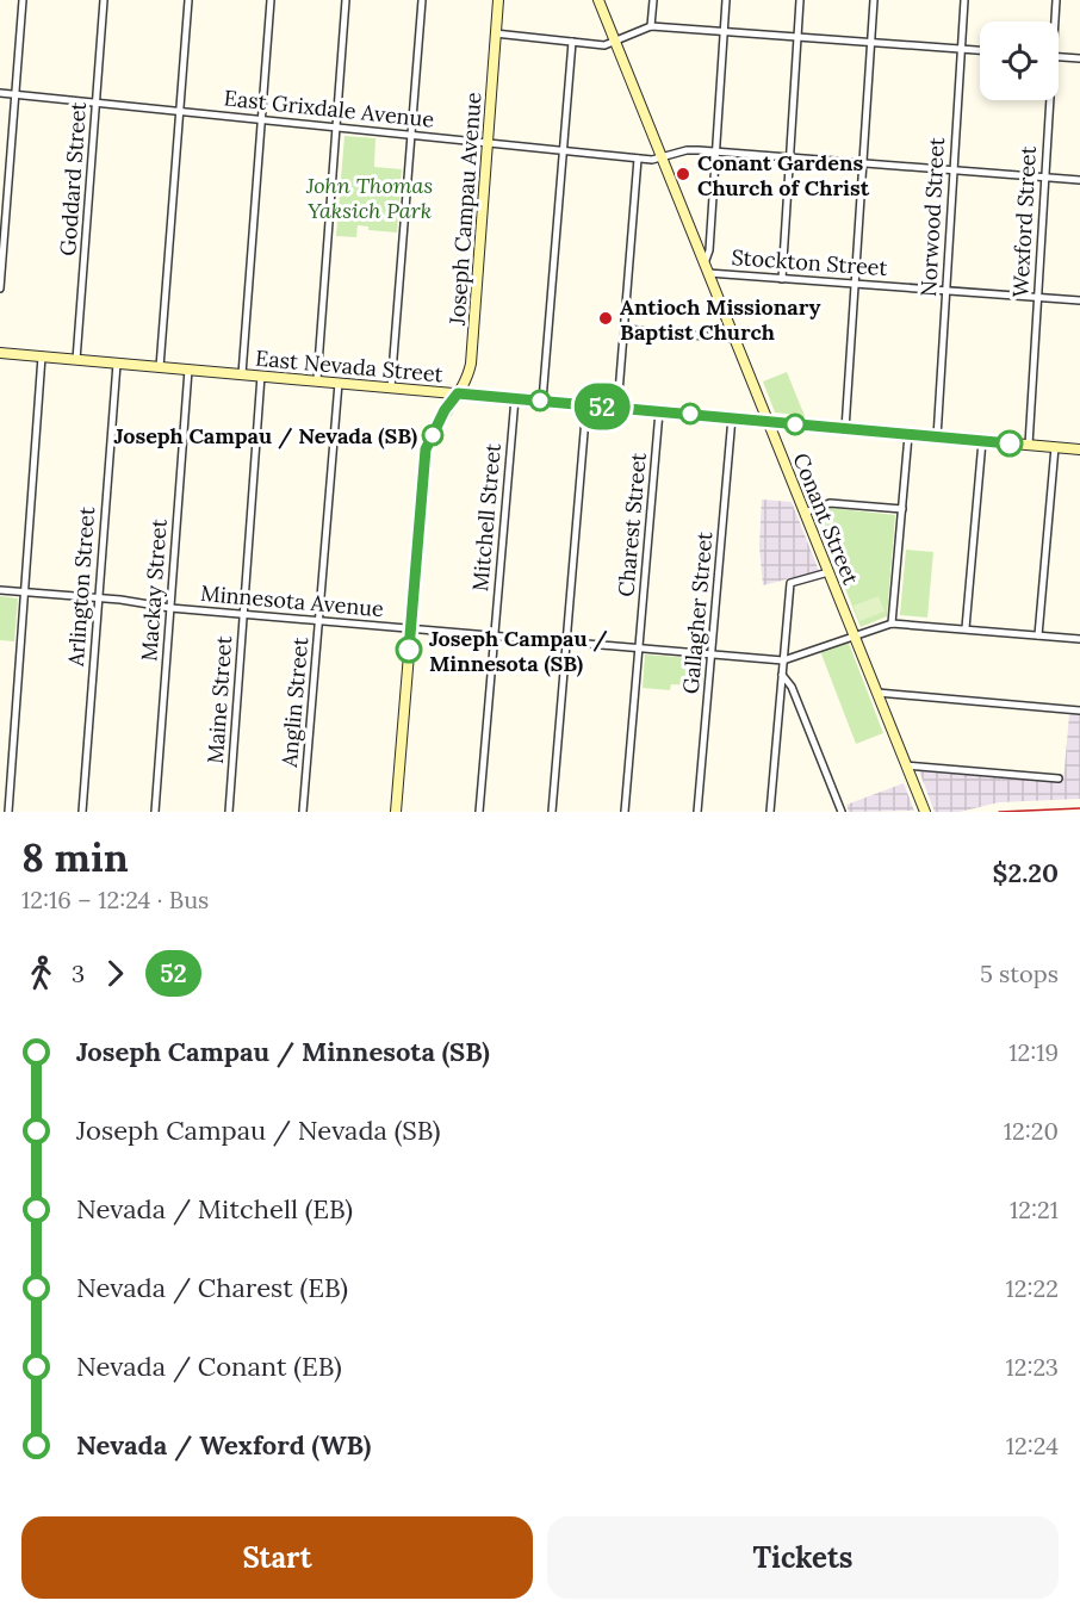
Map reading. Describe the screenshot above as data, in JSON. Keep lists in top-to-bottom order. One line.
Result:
{"streets":{"street":["East Grixdale Avenue","Goddard Street","Joseph Campau Avenue","Norwood Street","Wexford Street","Stockton Street","East Nevada Street","Mitchell Street","Conant Street","Charest Street","Arlington Street","Mackay Street","Minnesota Avenue","Gallagher Street","Maine Street","Anglin Street"]},"crossings":[["East Grixdale Avenue","Goddard Street"],["East Grixdale Avenue","Joseph Campau Avenue"],["East Grixdale Avenue","Norwood Street"],["East Grixdale Avenue","Wexford Street"],["East Grixdale Avenue","Conant Street"],["Goddard Street","East Nevada Street"],["Joseph Campau Avenue","East Nevada Street"],["Joseph Campau Avenue","Minnesota Avenue"],["Norwood Street","Stockton Street"],["Norwood Street","East Nevada Street"],["Wexford Street","Stockton Street"],["Wexford Street","East Nevada Street"],["Stockton Street","Conant Street"],["East Nevada Street","Mitchell Street"],["East Nevada Street","Conant Street"],["East Nevada Street","Charest Street"],["East Nevada Street","Arlington Street"],["East Nevada Street","Mackay Street"],["East Nevada Street","Gallagher Street"],["East Nevada Street","Maine Street"],["East Nevada Street","Anglin Street"],["Mitchell Street","Minnesota Avenue"],["Charest Street","Minnesota Avenue"],["Arlington Street","Minnesota Avenue"],["Mackay Street","Minnesota Avenue"],["Minnesota Avenue","Gallagher Street"],["Minnesota Avenue","Maine Street"],["Minnesota Avenue","Anglin Street"]],"parks":["John Thomas Yaksich Park"],"places":["Conant Gardens Church of Christ","Antioch Missionary Baptist Church","Joseph Campau / Nevada (SB)","Joseph Campau / Minnesota (SB)"],"lines":["bus line 52"],"page":{"on_map":"52","heading":["8 min","12:16 – 12:24 · Bus","$2.20"],"legs":["3","52","5 stops"],"list":[{"name":"Joseph Campau / Minnesota (SB)","value":"12:19"},{"name":"Joseph Campau / Nevada (SB)","value":"12:20"},{"name":"Nevada / Mitchell (EB)","value":"12:21"},{"name":"Nevada / Charest (EB)","value":"12:22"},{"name":"Nevada / Conant (EB)","value":"12:23"},{"name":"Nevada / Wexford (WB)","value":"12:24"}],"buttons":["Start","Tickets"]}}
